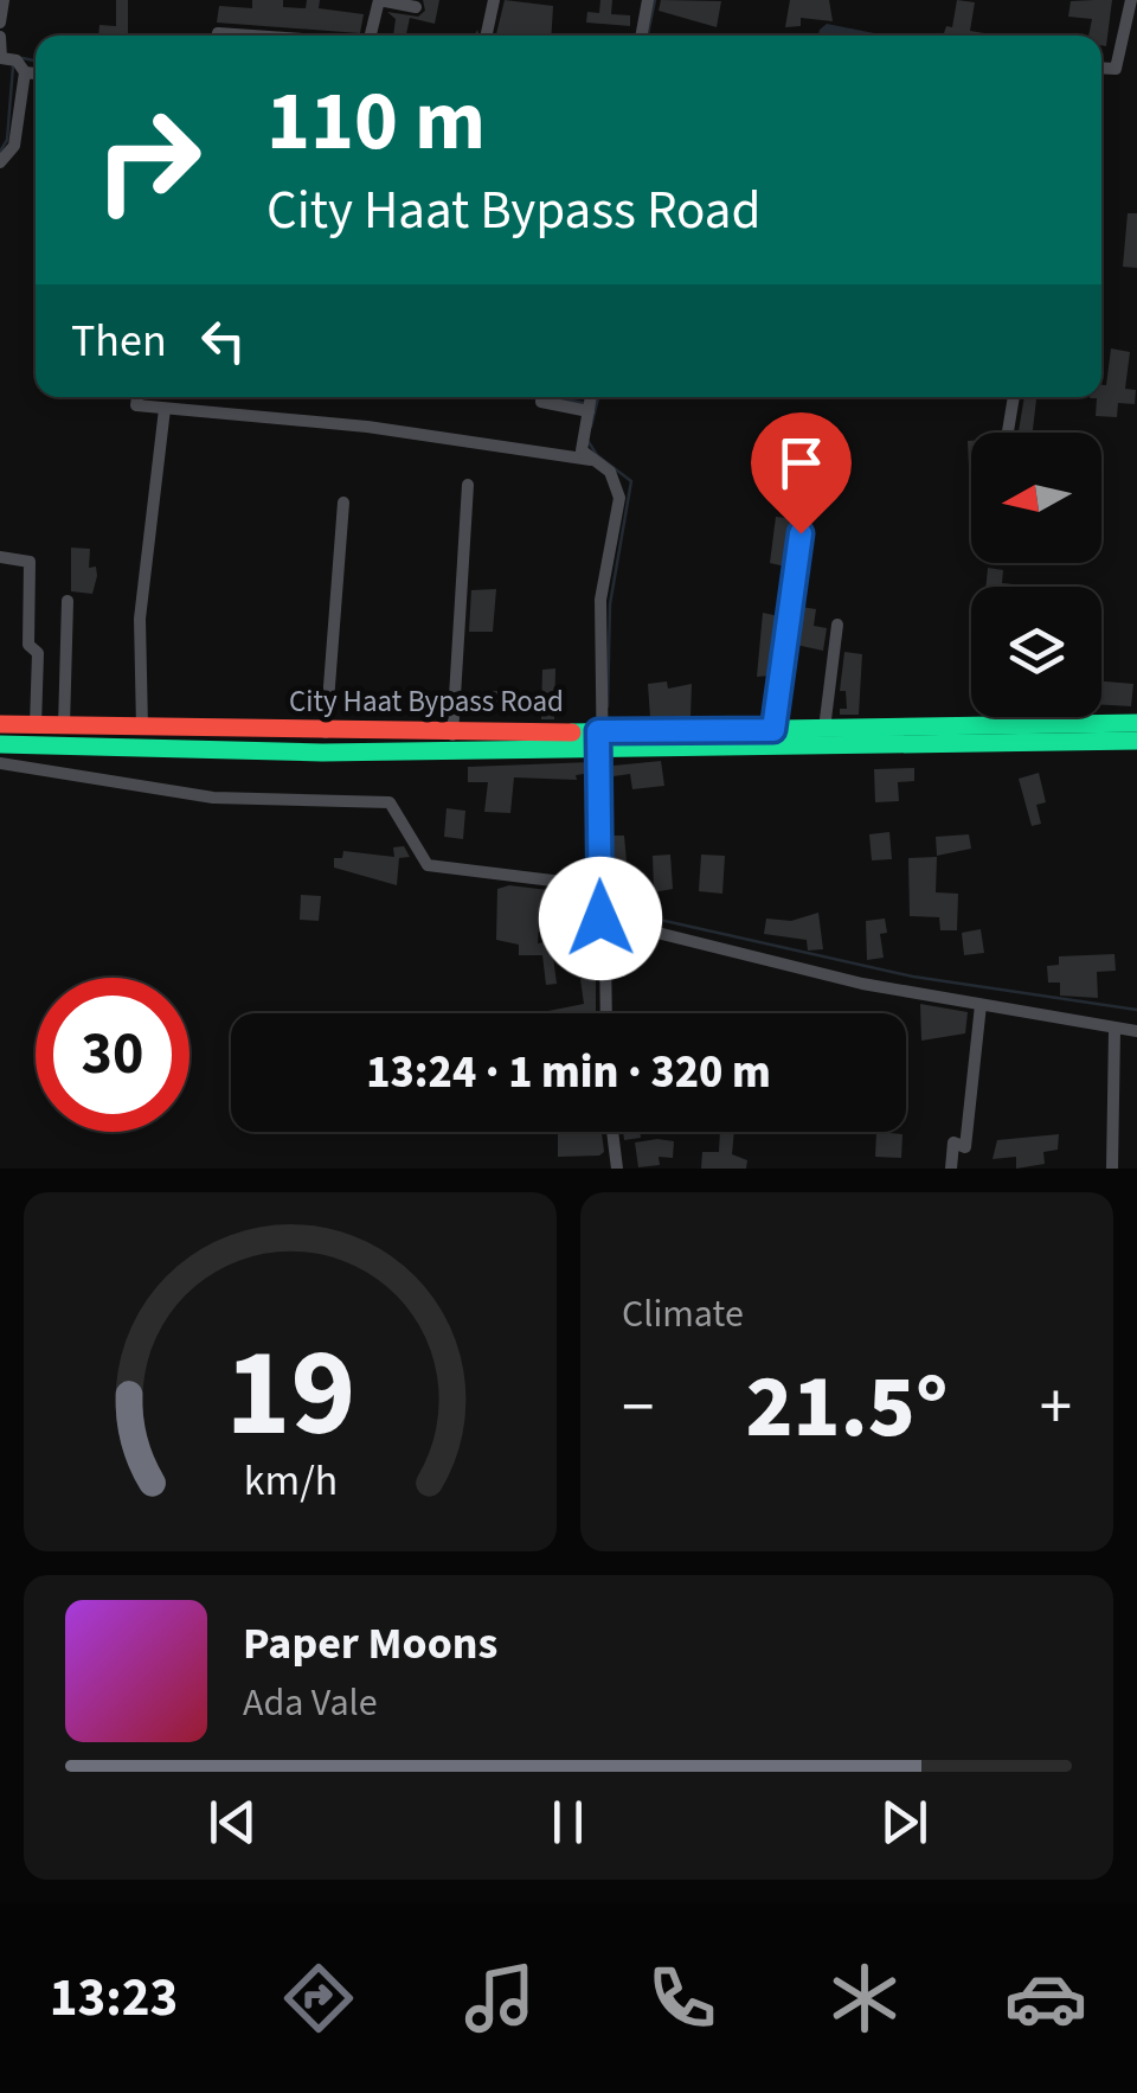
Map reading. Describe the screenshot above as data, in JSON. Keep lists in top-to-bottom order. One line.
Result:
{"streets":{"main road":["City Haat Bypass Road"]},"north":"left","page":{"turn":["110 m","City Haat Bypass Road"],"then":"Then","limit":"30","trip":"13:24 · 1 min · 320 m","tile":"Climate","heat":["−","21.5°","+"],"song":["Paper Moons","Ada Vale"],"tabs":"13:23","gauge":["19","km/h"]}}
